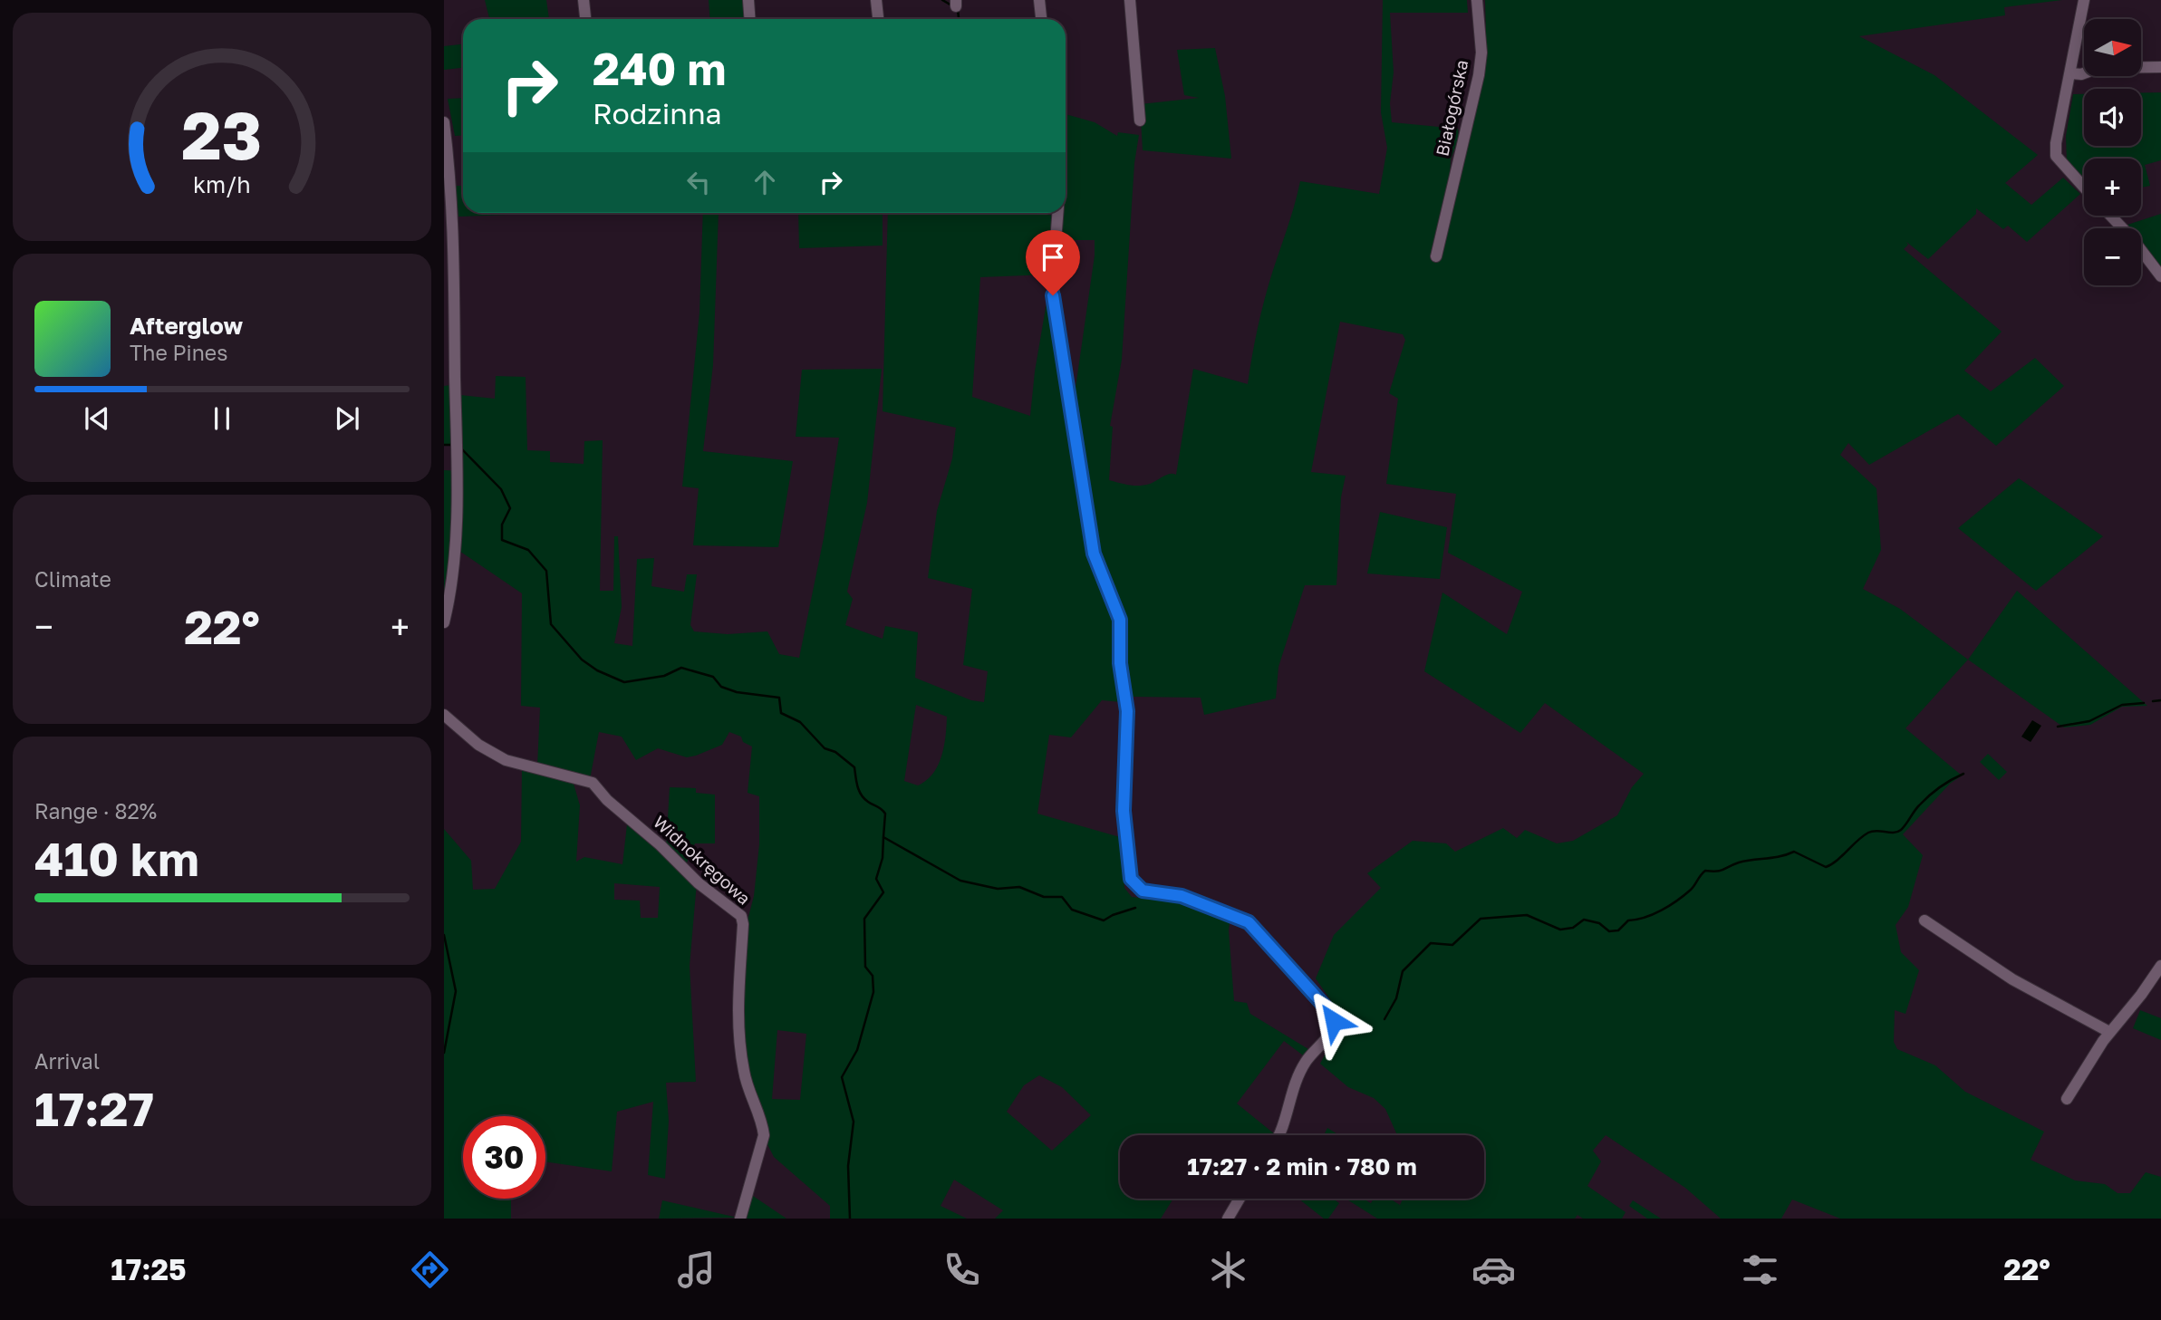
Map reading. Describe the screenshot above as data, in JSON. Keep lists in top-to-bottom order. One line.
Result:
{"streets":{"street":["Białogórska","Widnokręgowa"]},"north":"right","page":{"map_buttons":["+","−"],"turn":["240 m","Rodzinna"],"song":["Afterglow","The Pines"],"tile":["Climate",["Range · 82%","410 km"],["Arrival","17:27"]],"heat":["−","22°","+"],"limit":"30","trip":"17:27 · 2 min · 780 m","tabs":["17:25","22°"],"gauge":["23","km/h"]}}
